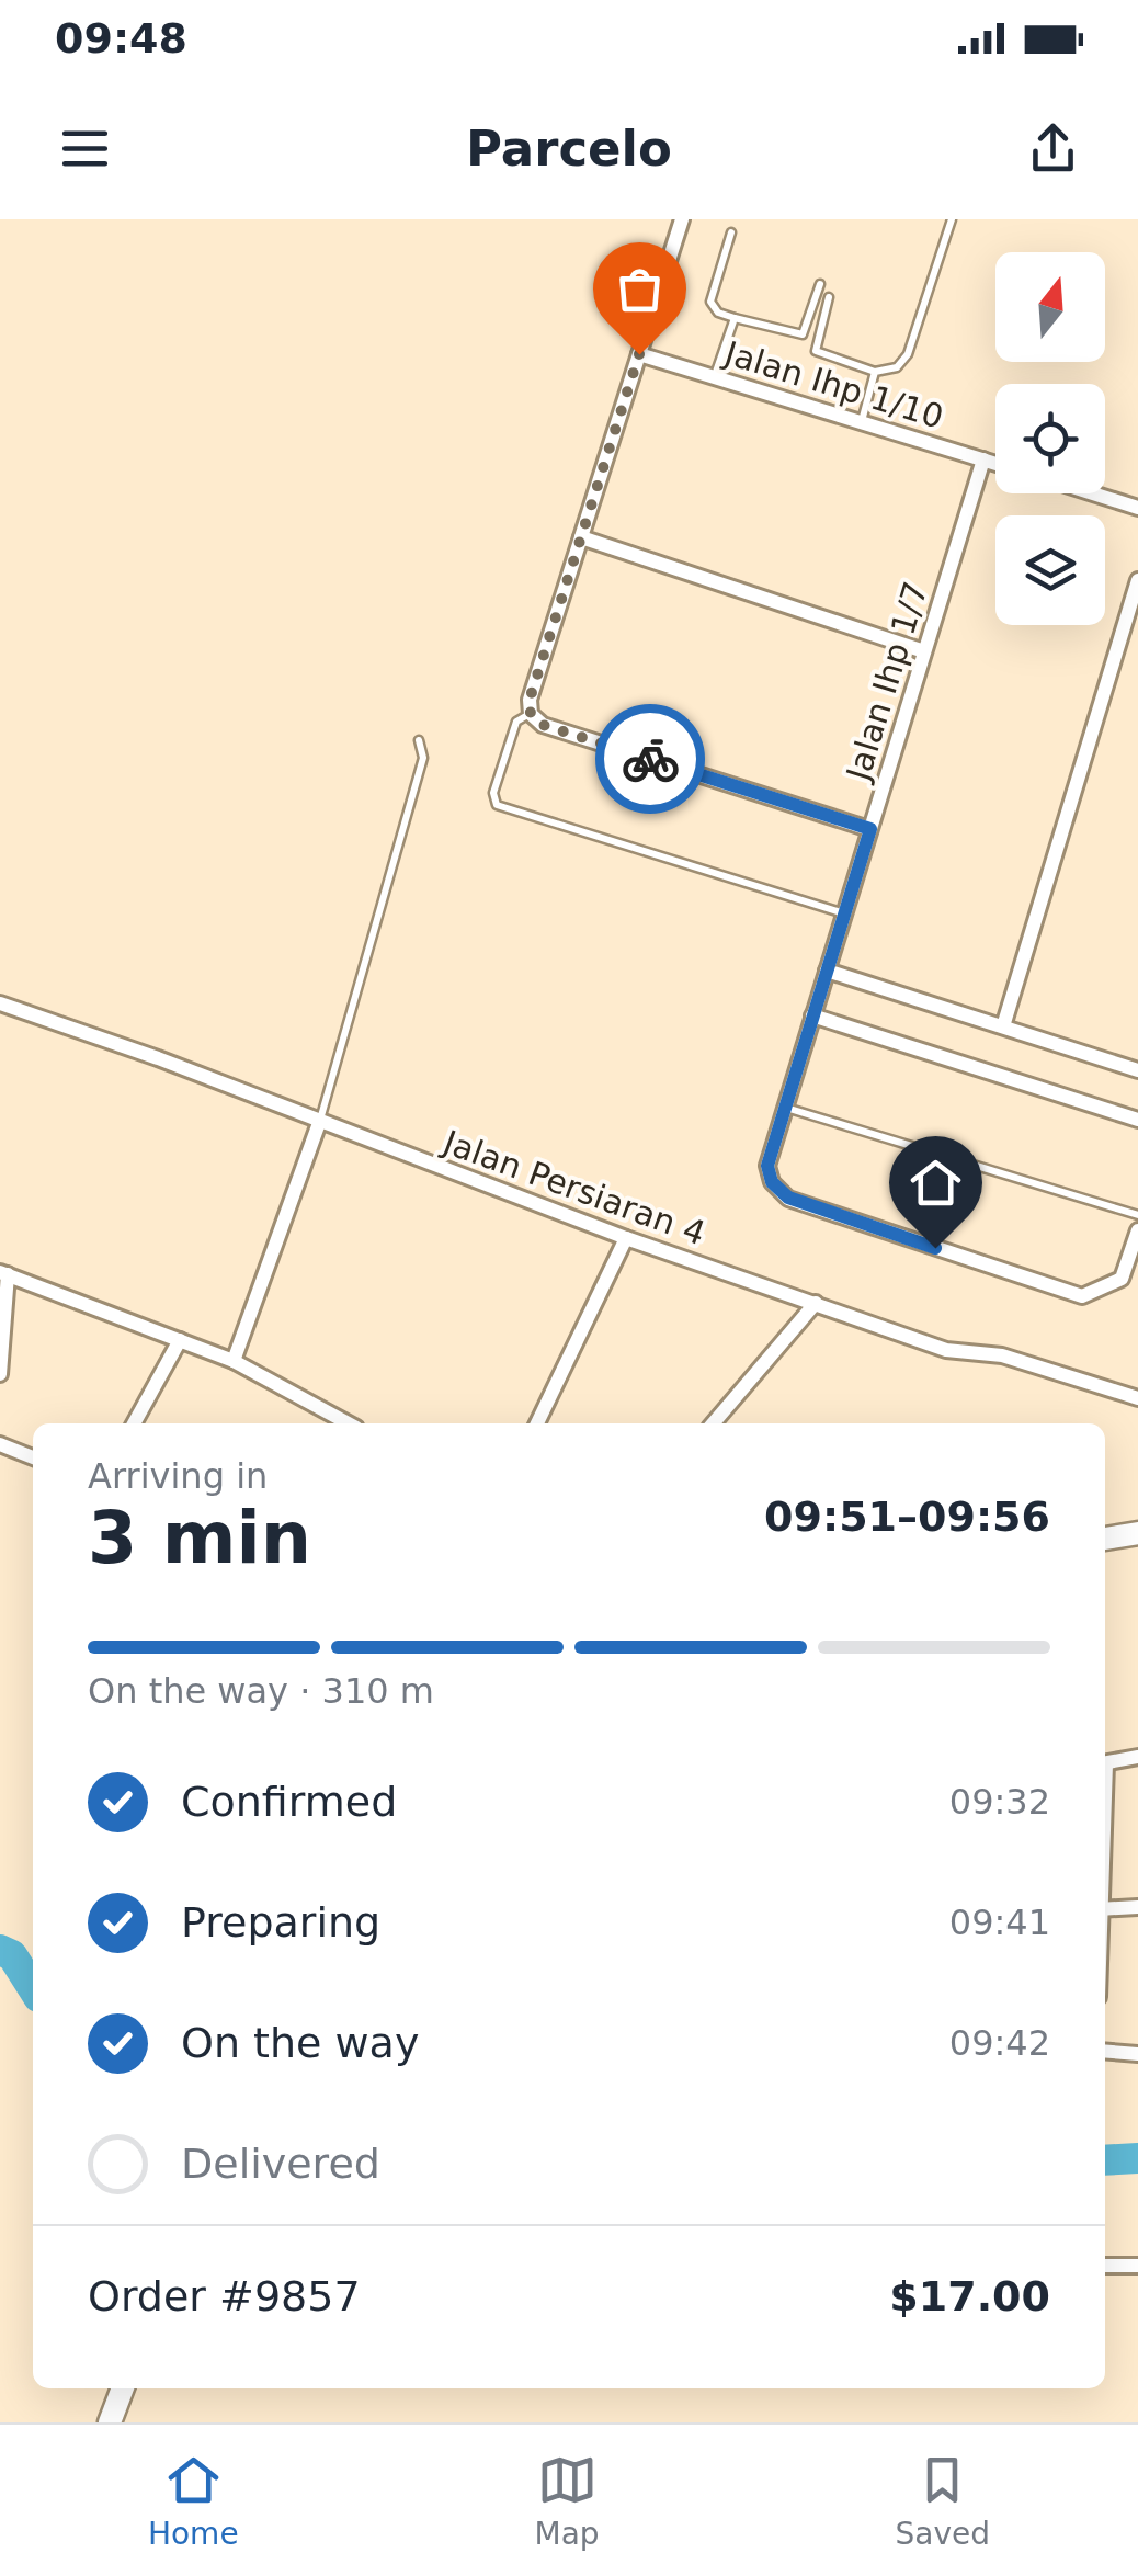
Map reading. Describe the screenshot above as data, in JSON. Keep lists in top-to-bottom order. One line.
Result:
{"streets":{"street":["Jalan Ihp 1/10","Jalan Ihp 1/7","Jalan Persiaran 4"]},"crossings":[["Jalan Ihp 1/10","Jalan Ihp 1/7"]],"north":"top","page":{"status":"09:48","header":"Parcelo","heading":["3 min","Arriving in","09:51–09:56"],"panel":["Order #9857","$17.00"],"bar":"On the way · 310 m","list":[["Confirmed","09:32"],["Preparing","09:41"],["On the way","09:42"],"Delivered"],"tabs":["Home","Map","Saved"]}}
